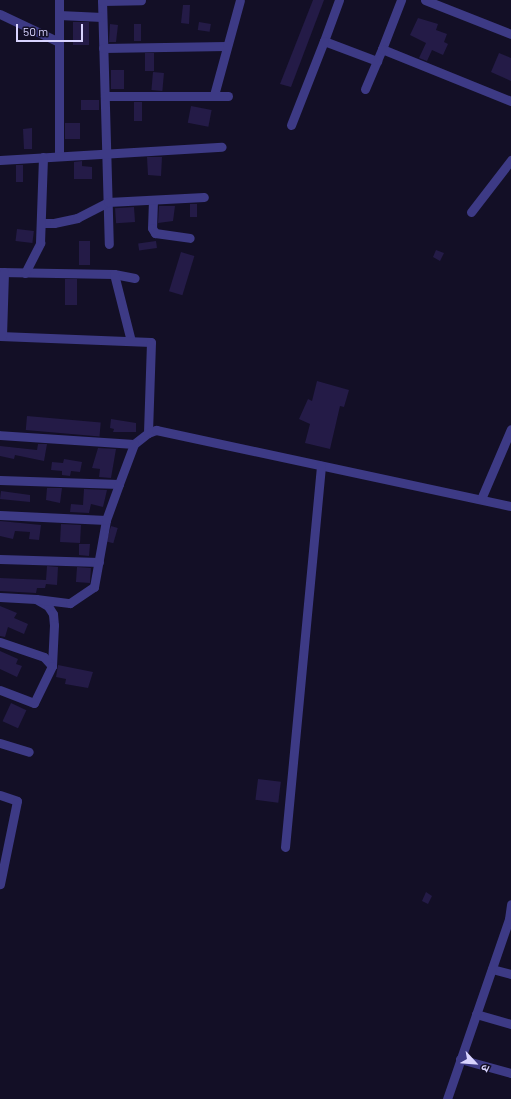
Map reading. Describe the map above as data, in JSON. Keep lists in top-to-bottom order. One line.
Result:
{"scale_bar":"50 m","north":"bottom right"}
